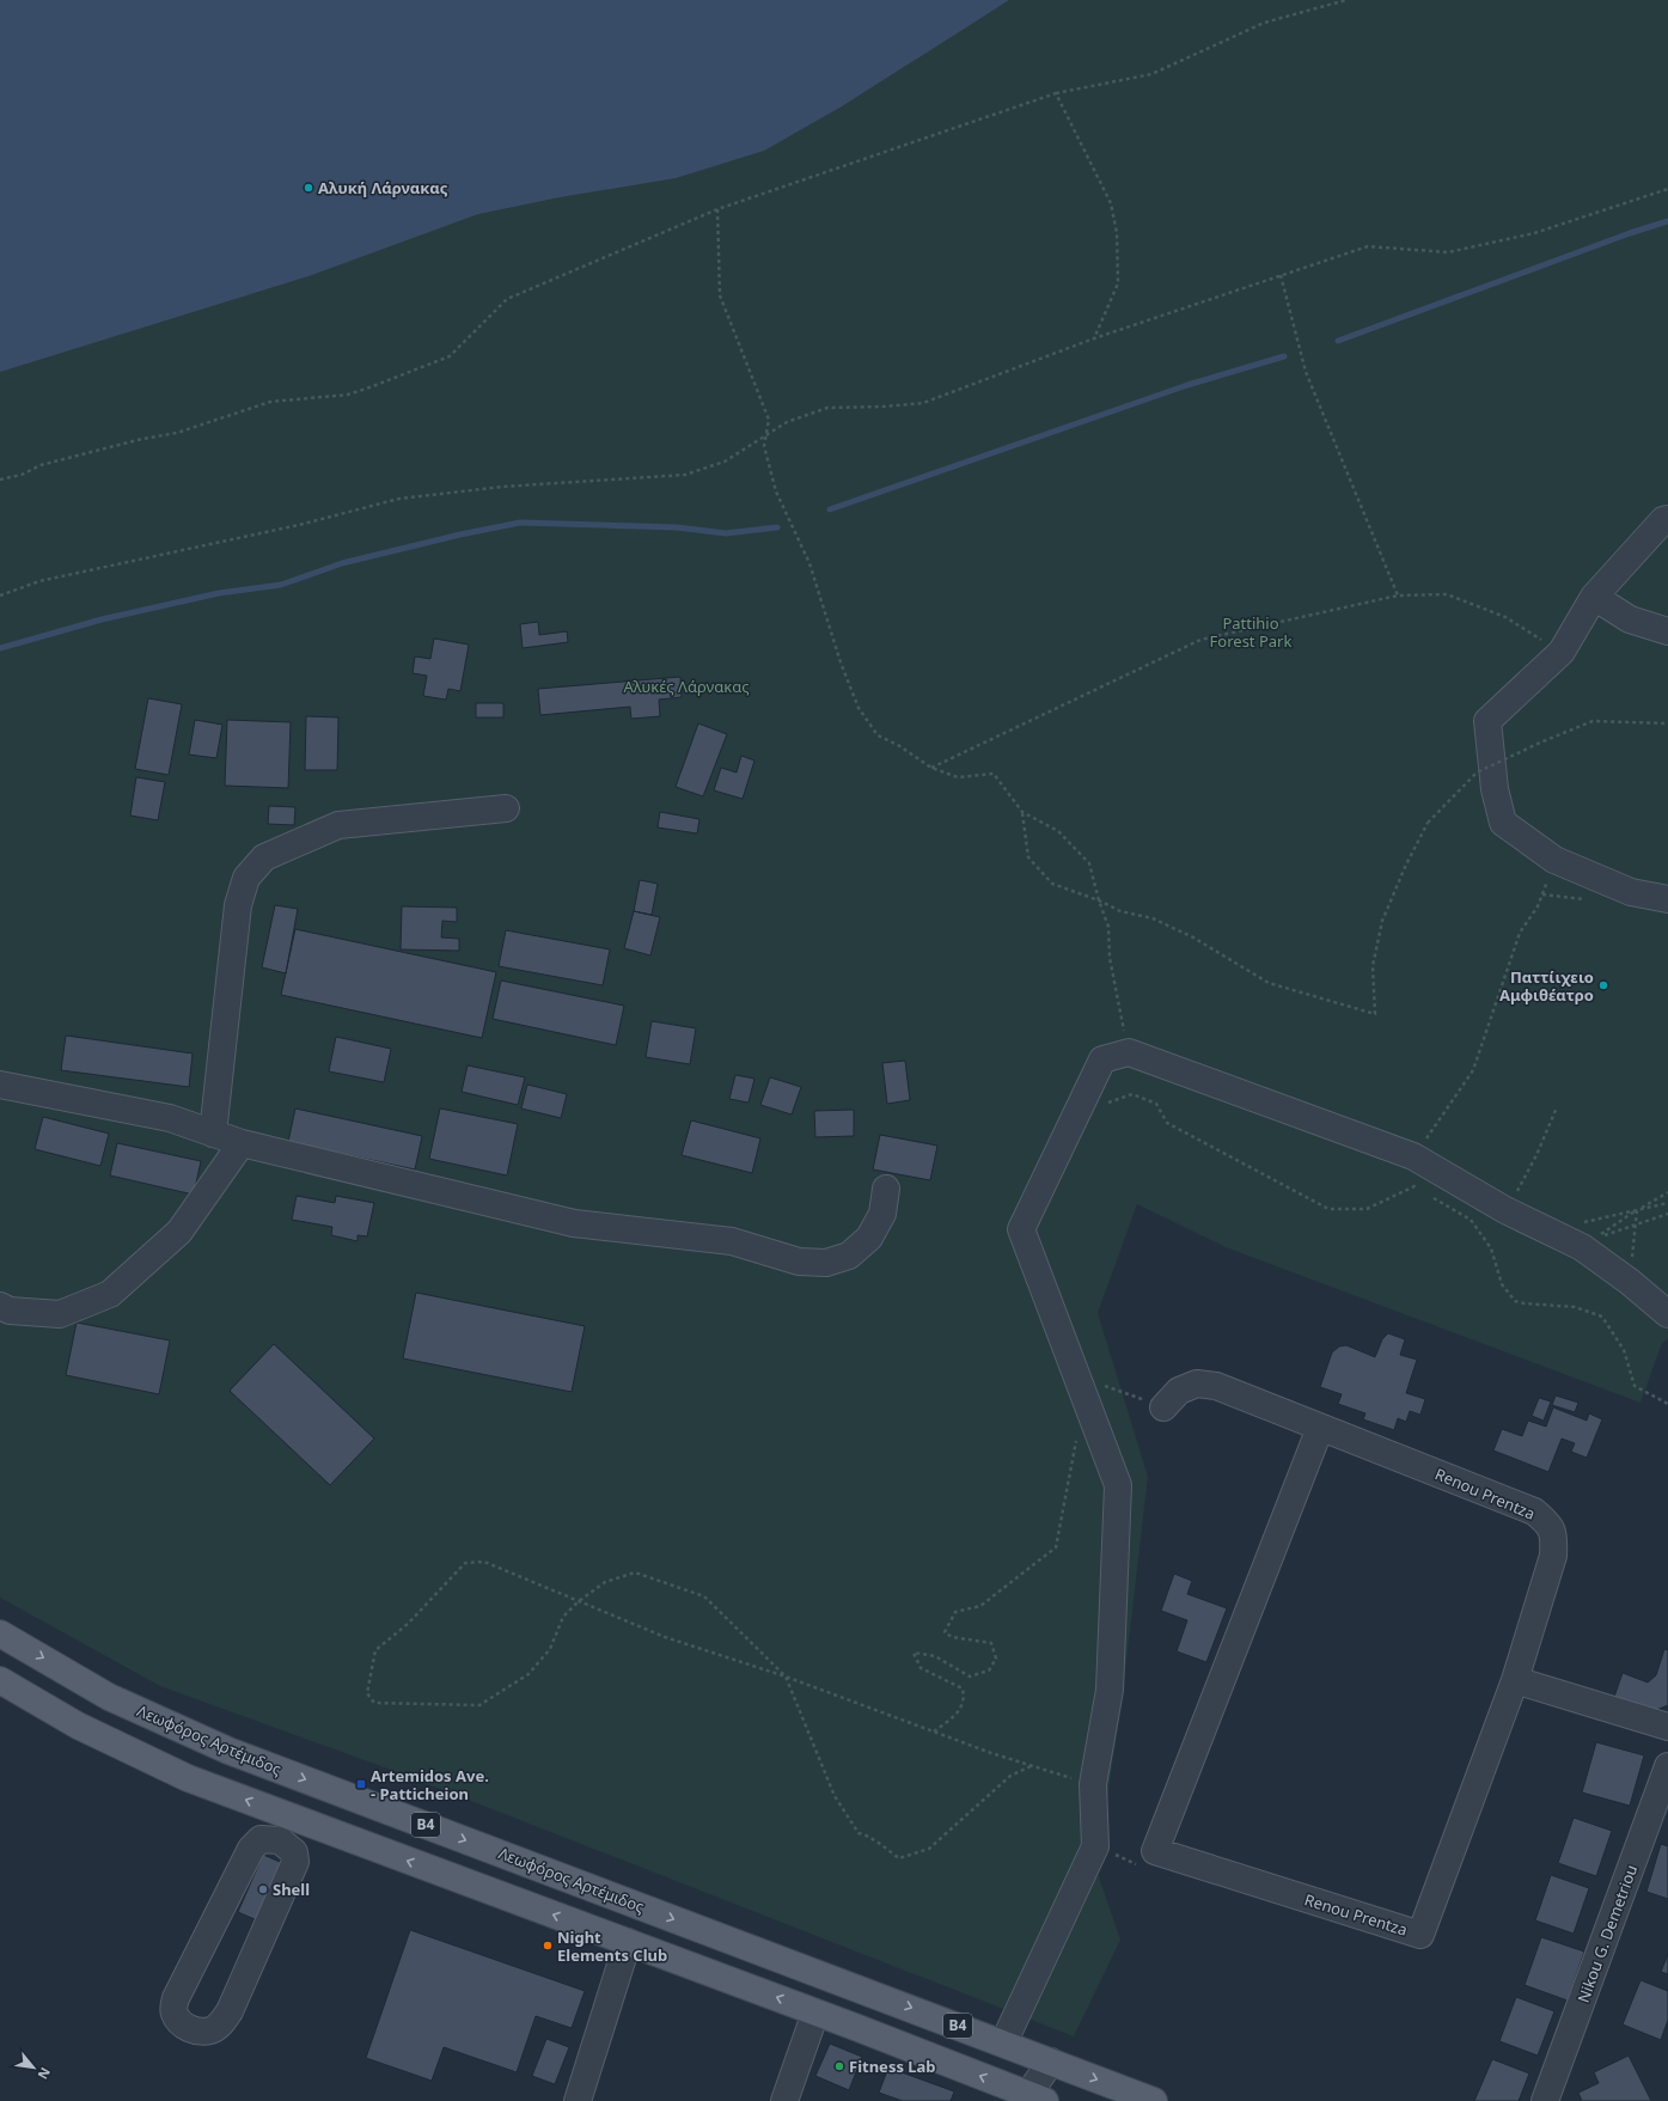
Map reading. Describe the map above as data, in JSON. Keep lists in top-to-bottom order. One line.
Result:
{"streets":{"main road":["Λεωφόρος Αρτέμιδος","B4"],"street":["Renou Prentza","Nikou G. Demetriou"]},"parks":["Pattihio Forest Park","Αλυκές Λάρνακας"],"places":{"other":["Αλυκή Λάρνακας","Παττίιχειο Αμφιθέατρο","Shell","Night Elements Club","Fitness Lab"],"transit":["Artemidos Ave. - Patticheion"]},"north":"bottom right"}
